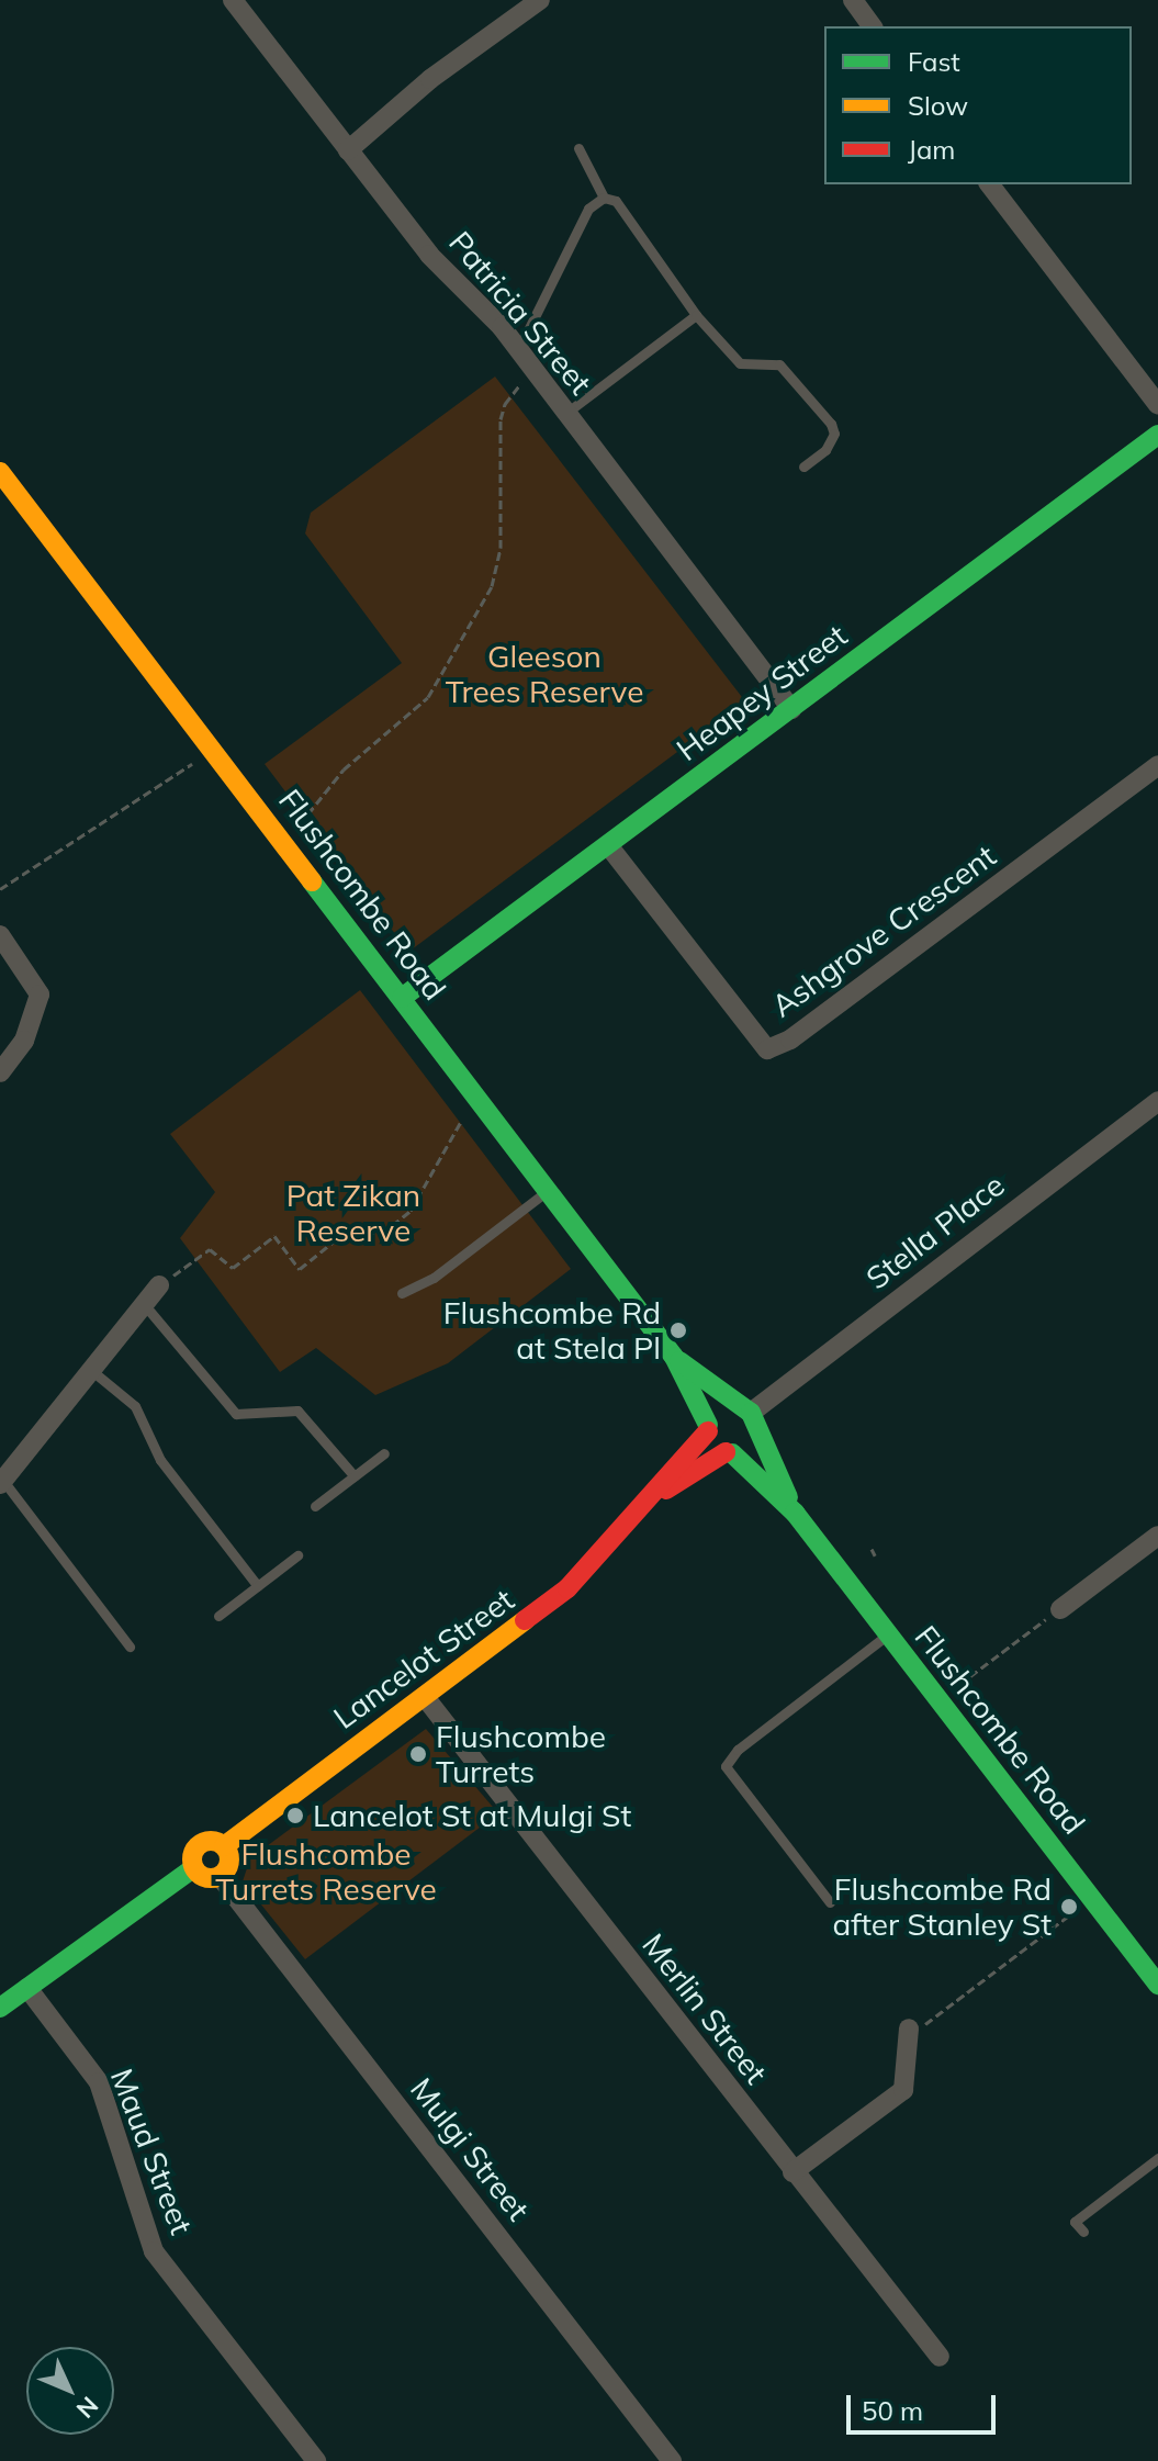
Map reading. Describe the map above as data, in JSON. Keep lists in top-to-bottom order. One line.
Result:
{"streets":{"street":["Patricia Street","Heapey Street","Flushcombe Road","Ashgrove Crescent","Stella Place","Lancelot Street","Merlin Street","Mulgi Street","Maud Street"]},"crossings":[["Patricia Street","Heapey Street"],["Heapey Street","Flushcombe Road"],["Heapey Street","Ashgrove Crescent"],["Flushcombe Road","Stella Place"],["Flushcombe Road","Lancelot Street"],["Stella Place","Lancelot Street"],["Lancelot Street","Merlin Street"],["Lancelot Street","Mulgi Street"]],"parks":["Gleeson Trees Reserve","Pat Zikan Reserve","Flushcombe Turrets Reserve"],"places":["Flushcombe Rd at Stela Pl","Flushcombe Turrets","Lancelot St at Mulgi St","Flushcombe Rd after Stanley St"],"legend":["Fast","Slow","Jam"],"scale_bar":"50 m","north":"bottom right"}
